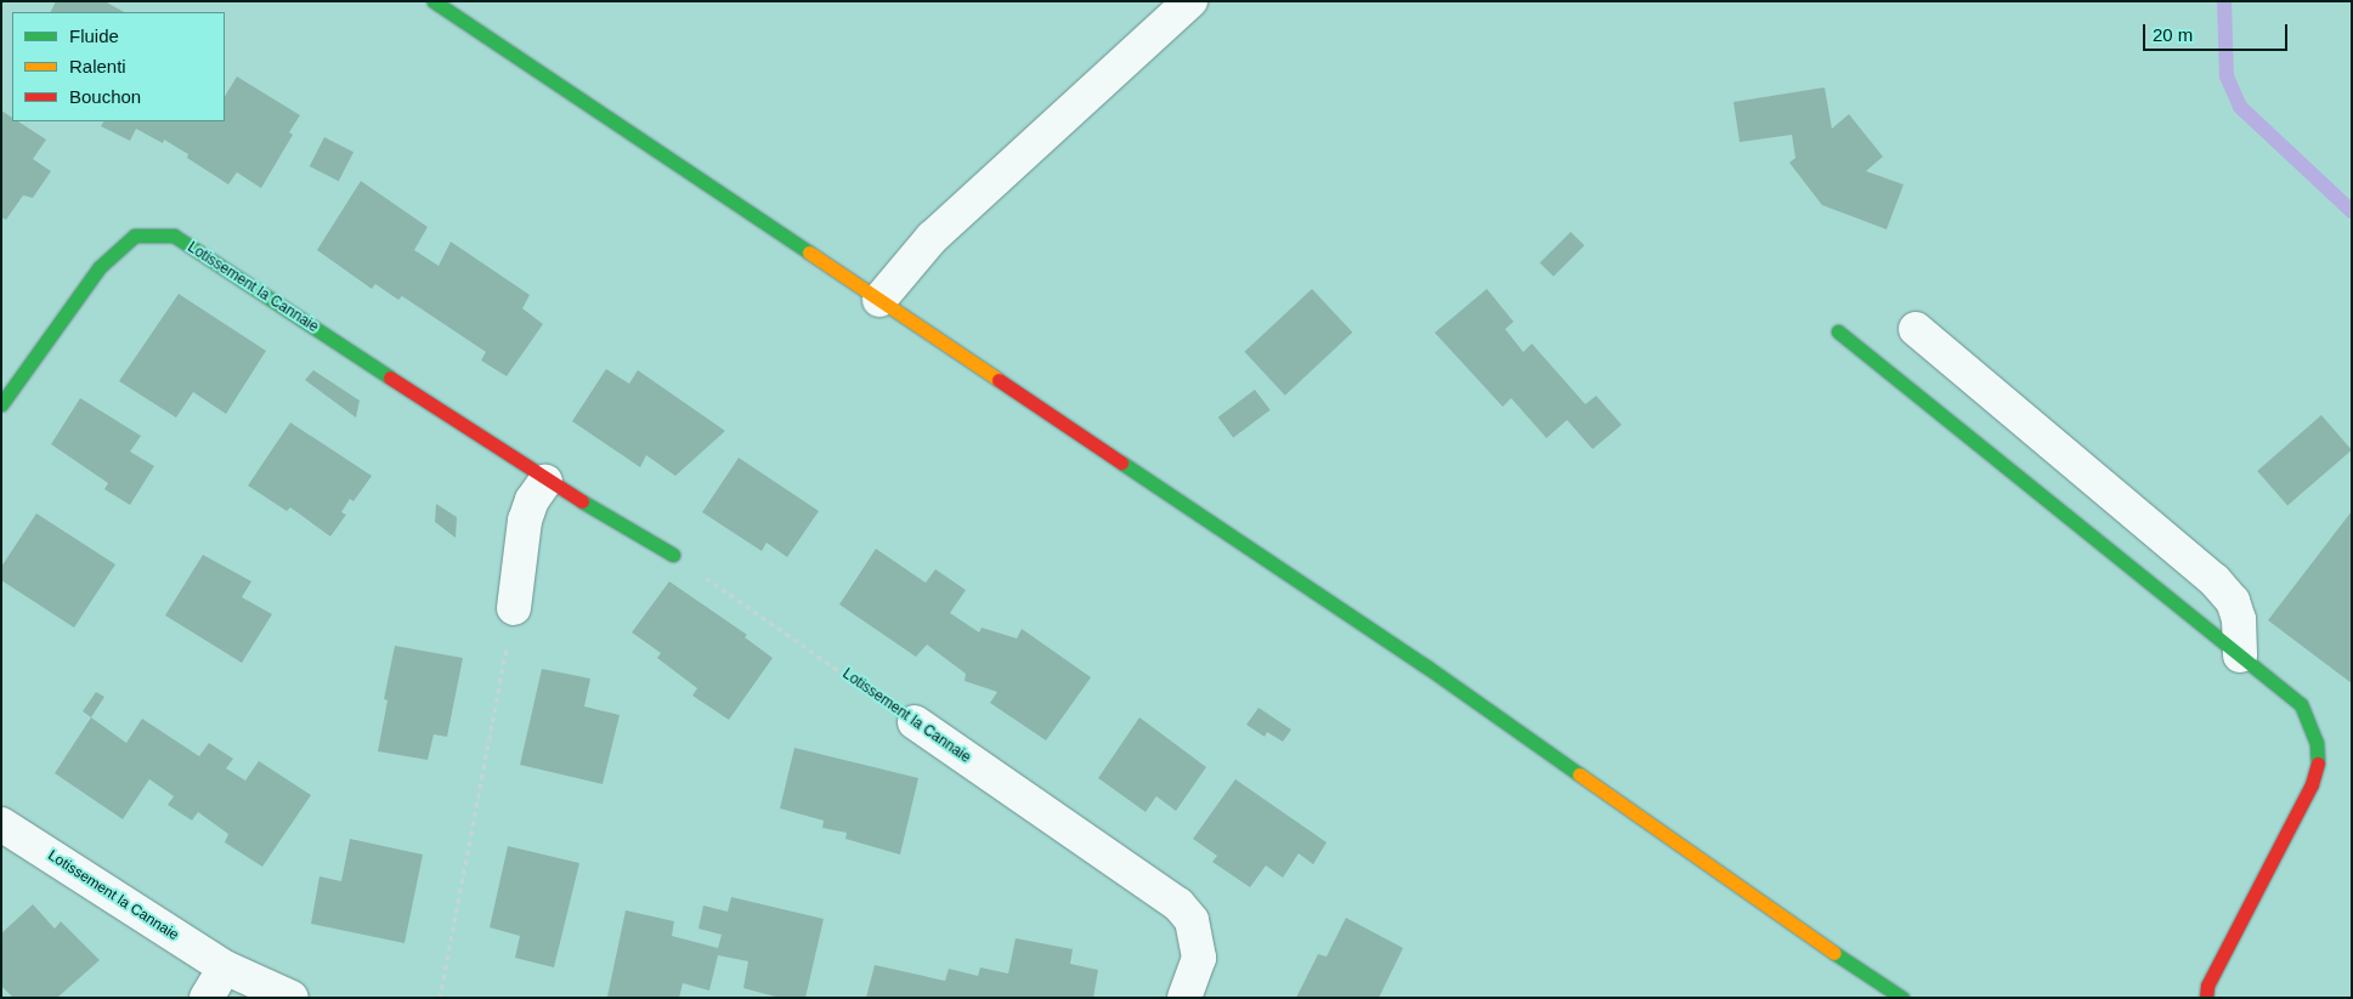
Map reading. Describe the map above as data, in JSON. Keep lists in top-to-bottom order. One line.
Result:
{"streets":{"street":["Lotissement la Cannaie"]},"legend":["Fluide","Ralenti","Bouchon"],"scale_bar":"20 m"}
